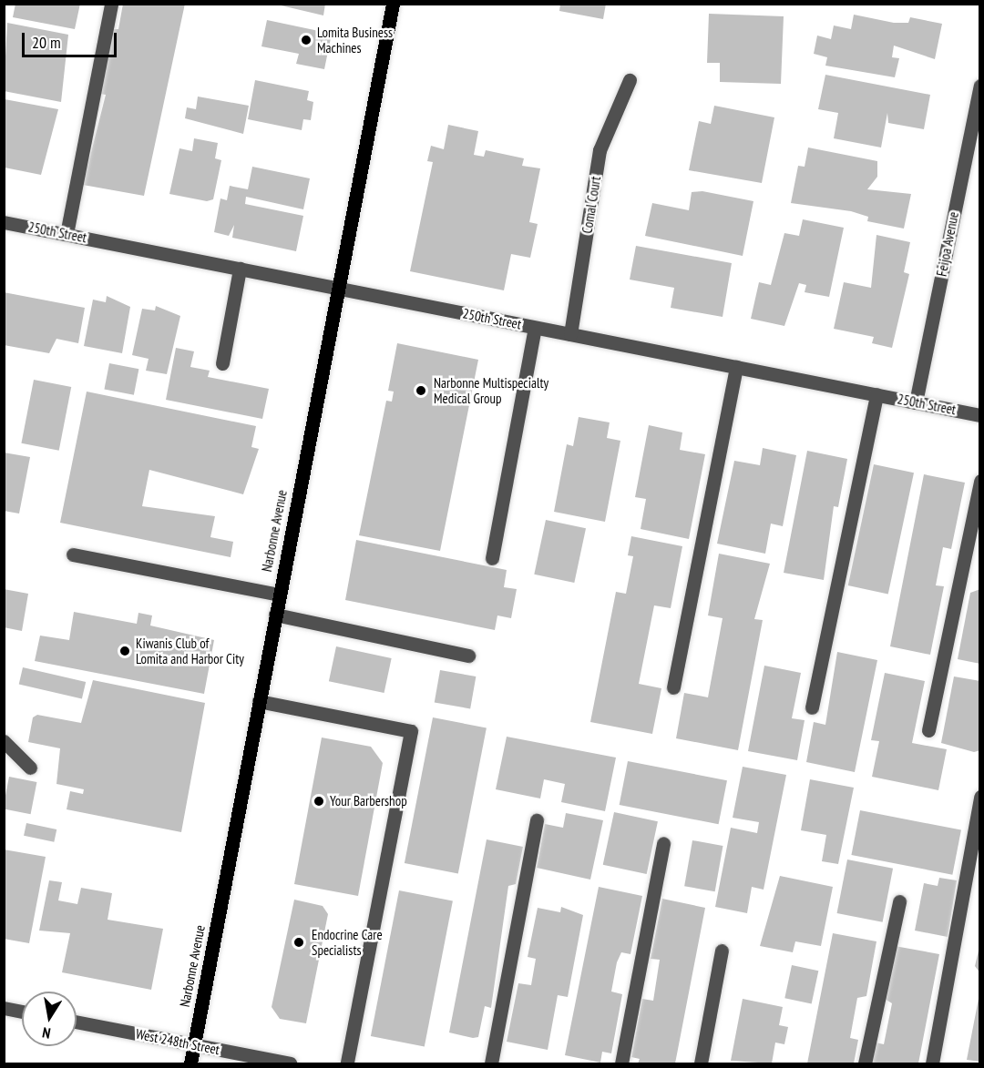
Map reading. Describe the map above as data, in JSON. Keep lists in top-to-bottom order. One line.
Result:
{"streets":{"main road":["Narbonne Avenue"],"street":["Comal Court","250th Street","Feijoa Avenue","West 248th Street"]},"crossings":[["Comal Court","250th Street"],["250th Street","Feijoa Avenue"],["250th Street","Narbonne Avenue"],["Narbonne Avenue","West 248th Street"]],"places":["Lomita Business Machines","Narbonne Multispecialty Medical Group","Kiwanis Club of Lomita and Harbor City","Your Barbershop","Endocrine Care Specialists"],"scale_bar":"20 m","north":"bottom"}
